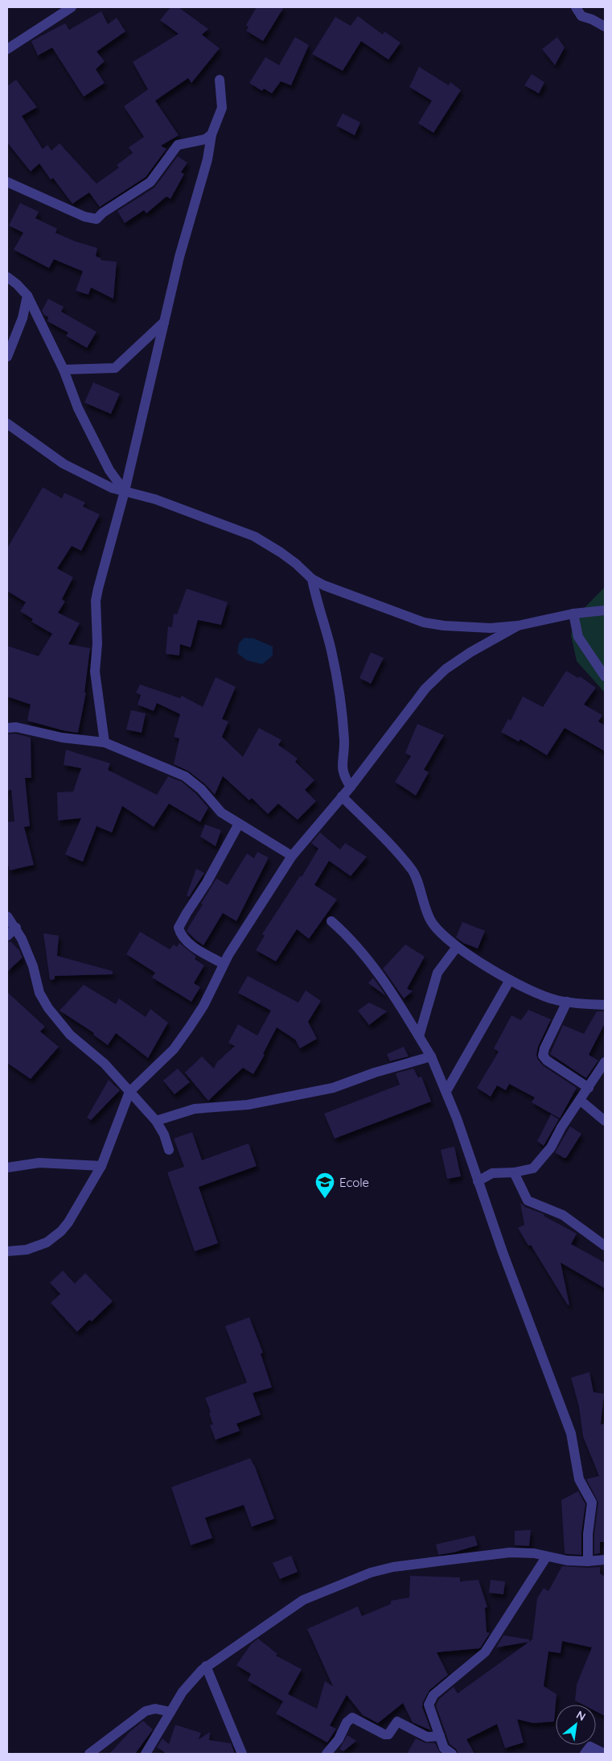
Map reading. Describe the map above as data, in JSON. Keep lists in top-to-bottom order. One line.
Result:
{"places":{"school or university":["Ecole"]},"north":"top right"}
